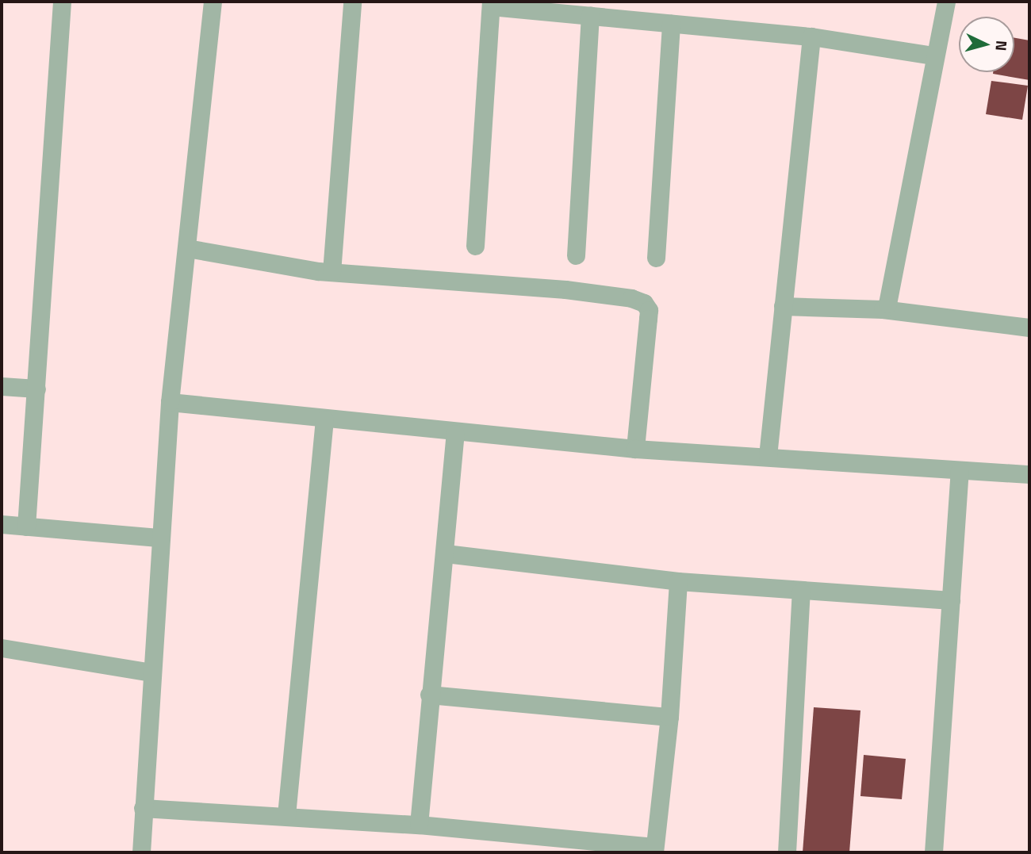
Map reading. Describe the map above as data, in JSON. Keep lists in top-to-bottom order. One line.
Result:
{"north":"right"}
